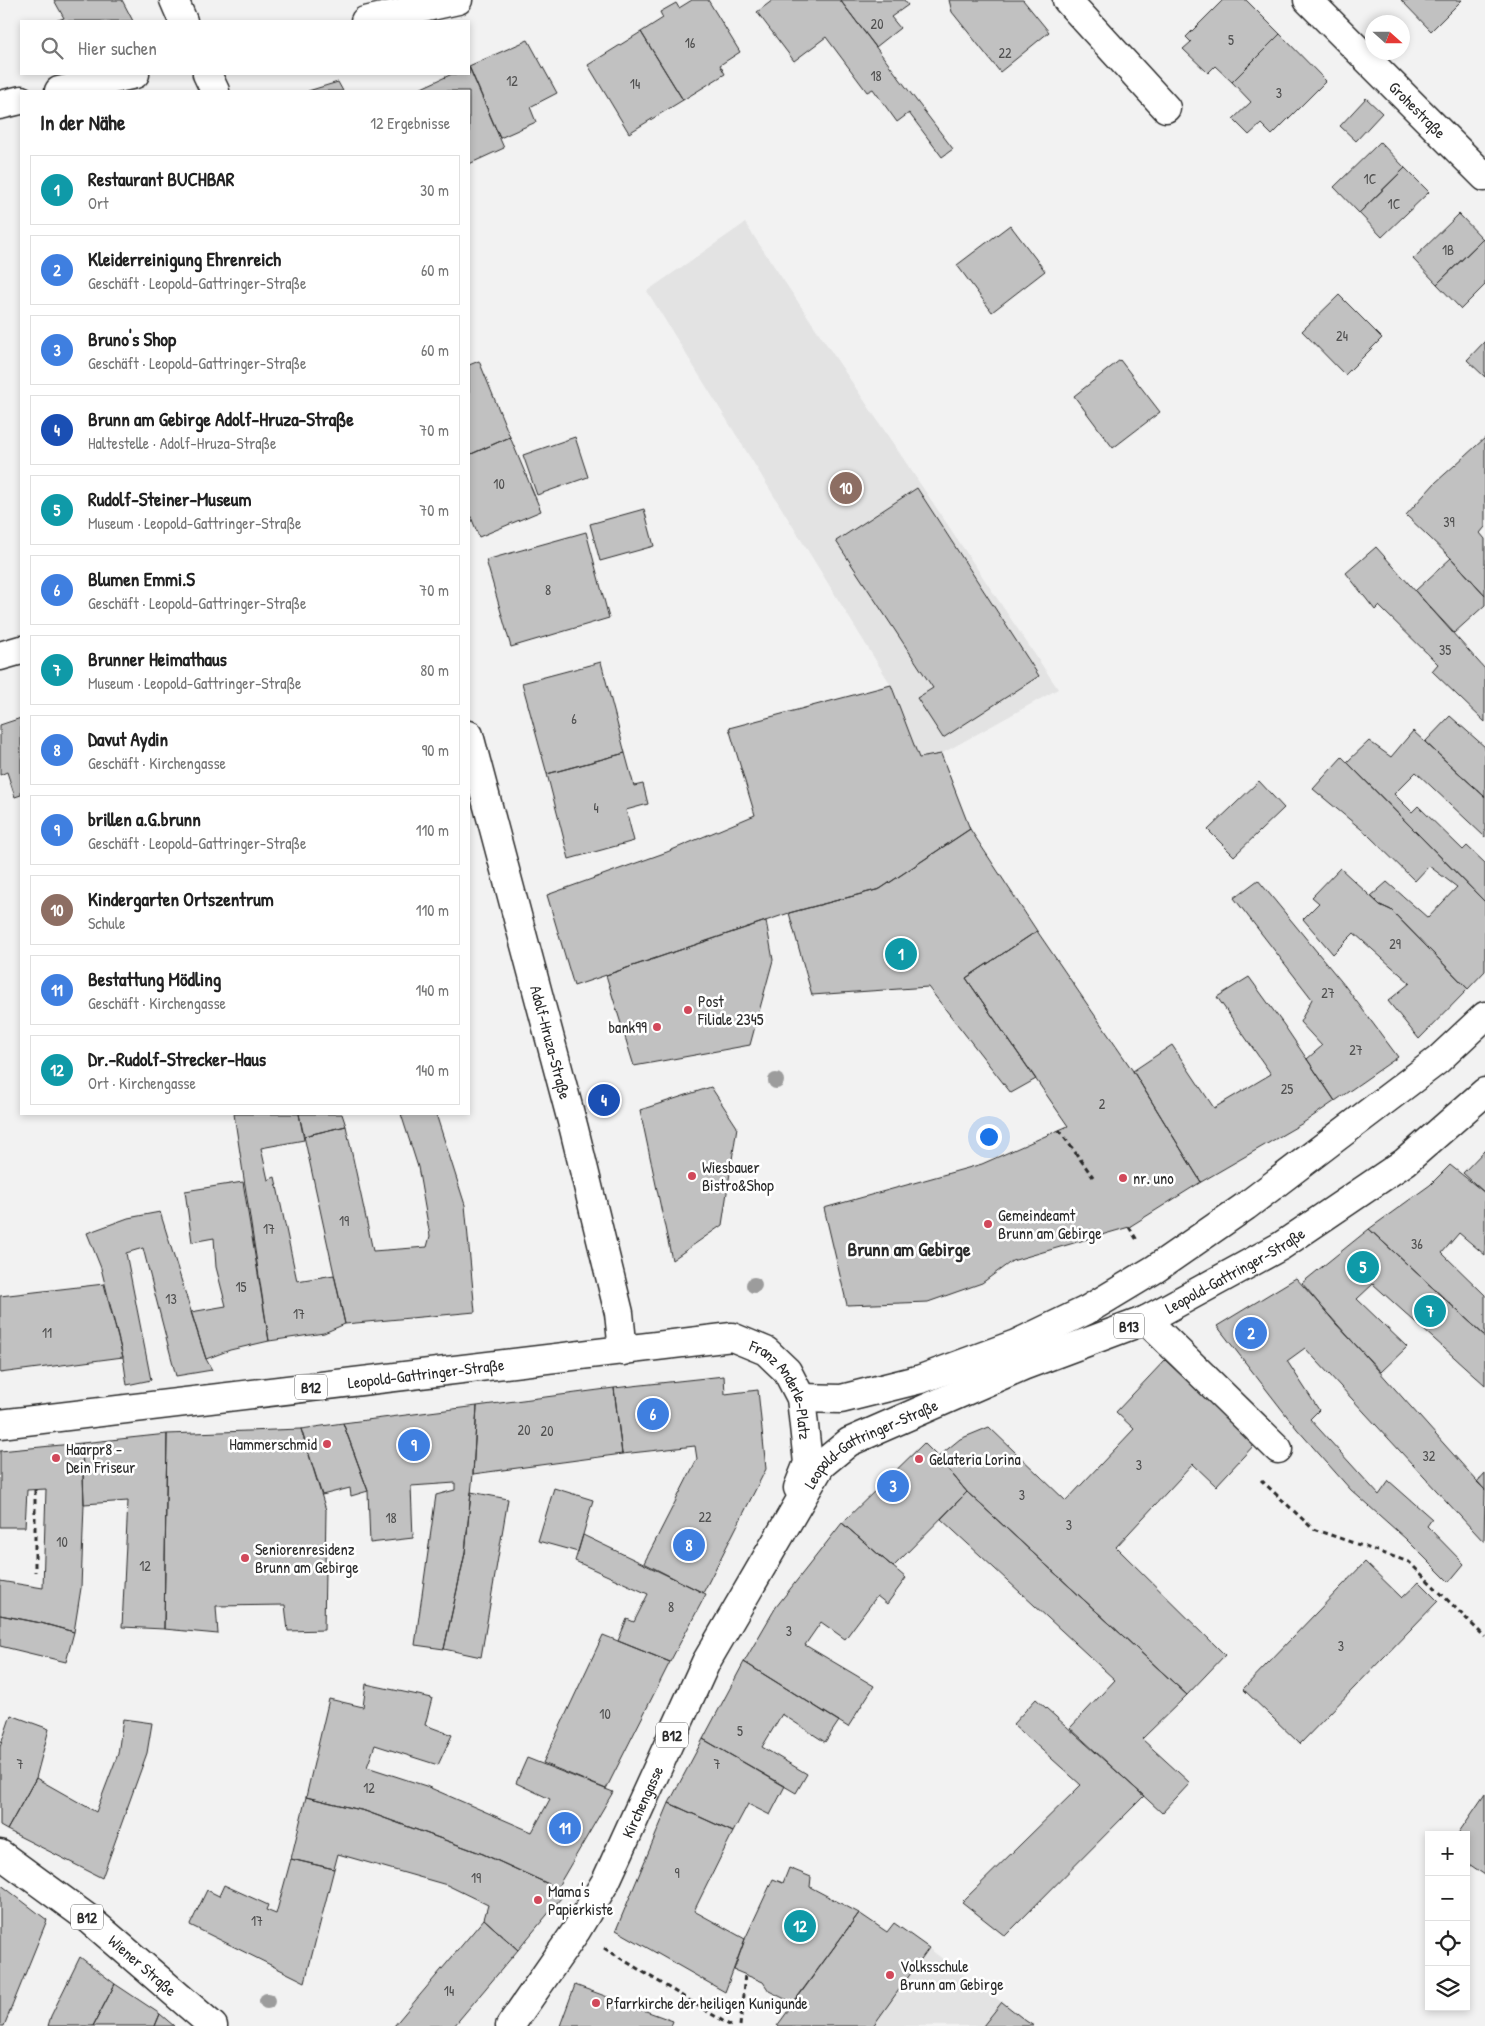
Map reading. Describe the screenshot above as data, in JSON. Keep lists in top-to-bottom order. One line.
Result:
{"streets":{"main road":["Grohestraße","Adolf-Hruza-Straße","Leopold-Gattringer-Straße","B13","B12","Franz Anderle-Platz","Kirchengasse","Wiener Straße"]},"crossings":[["Adolf-Hruza-Straße","Leopold-Gattringer-Straße"],["Leopold-Gattringer-Straße","Franz Anderle-Platz"],["Leopold-Gattringer-Straße","Kirchengasse"],["Franz Anderle-Platz","Kirchengasse"]],"districts":["Brunn am Gebirge"],"places":["Post Filiale 2345","bank99","Wiesbauer Bistro&Shop","nr. uno","Gemeindeamt Brunn am Gebirge","Hammerschmid","Haarpr8 - Dein Friseur","Gelateria Lorina","Seniorenresidenz Brunn am Gebirge","Mama's Papierkiste","Volksschule Brunn am Gebirge","Pfarrkirche der heiligen Kunigunde"],"house_numbers":["20","5","16","22","18","12","14","3","1C","1C","1B","24","10","39","8","35","6","4","29","27","27","25","2","19","17","36","15","13","17","11","20","20","32","3","3","22","18","3","10","12","8","3","3","10","5","7","7","12","9","19","17","14"],"north":"right","page":{"search":"Hier suchen","heading":["In der Nähe","12 Ergebnisse"],"list":[{"mark":"1","name":"Restaurant BUCHBAR","note":"Ort","value":"30 m"},{"mark":"2","name":"Kleiderreinigung Ehrenreich","note":"Geschäft · Leopold-Gattringer-Straße","value":"60 m"},{"mark":"3","name":"Bruno's Shop","note":"Geschäft · Leopold-Gattringer-Straße","value":"60 m"},{"mark":"4","name":"Brunn am Gebirge Adolf-Hruza-Straße","note":"Haltestelle · Adolf-Hruza-Straße","value":"70 m"},{"mark":"5","name":"Rudolf-Steiner-Museum","note":"Museum · Leopold-Gattringer-Straße","value":"70 m"},{"mark":"6","name":"Blumen Emmi.S","note":"Geschäft · Leopold-Gattringer-Straße","value":"70 m"},{"mark":"7","name":"Brunner Heimathaus","note":"Museum · Leopold-Gattringer-Straße","value":"80 m"},{"mark":"8","name":"Davut Aydin","note":"Geschäft · Kirchengasse","value":"90 m"},{"mark":"9","name":"brillen a.G.brunn","note":"Geschäft · Leopold-Gattringer-Straße","value":"110 m"},{"mark":"10","name":"Kindergarten Ortszentrum","note":"Schule","value":"110 m"},{"mark":"11","name":"Bestattung Mödling","note":"Geschäft · Kirchengasse","value":"140 m"},{"mark":"12","name":"Dr.-Rudolf-Strecker-Haus","note":"Ort · Kirchengasse","value":"140 m"}],"pins":["10","1","4","5","7","2","6","9","3","8","11","12"],"map_buttons":["+","−"]}}
